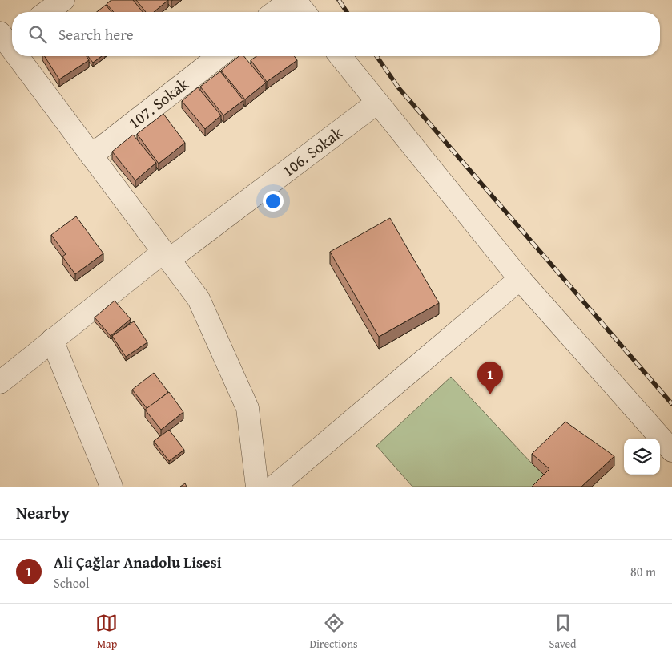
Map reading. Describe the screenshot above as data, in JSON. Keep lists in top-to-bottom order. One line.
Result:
{"streets":{"street":["107. Sokak","106. Sokak"]},"page":{"search":"Search here","pins":"1","heading":"Nearby","list":[{"mark":"1","name":"Ali Çağlar Anadolu Lisesi","note":"School","value":"80 m"}],"nav":["Map","Directions","Saved"]}}
